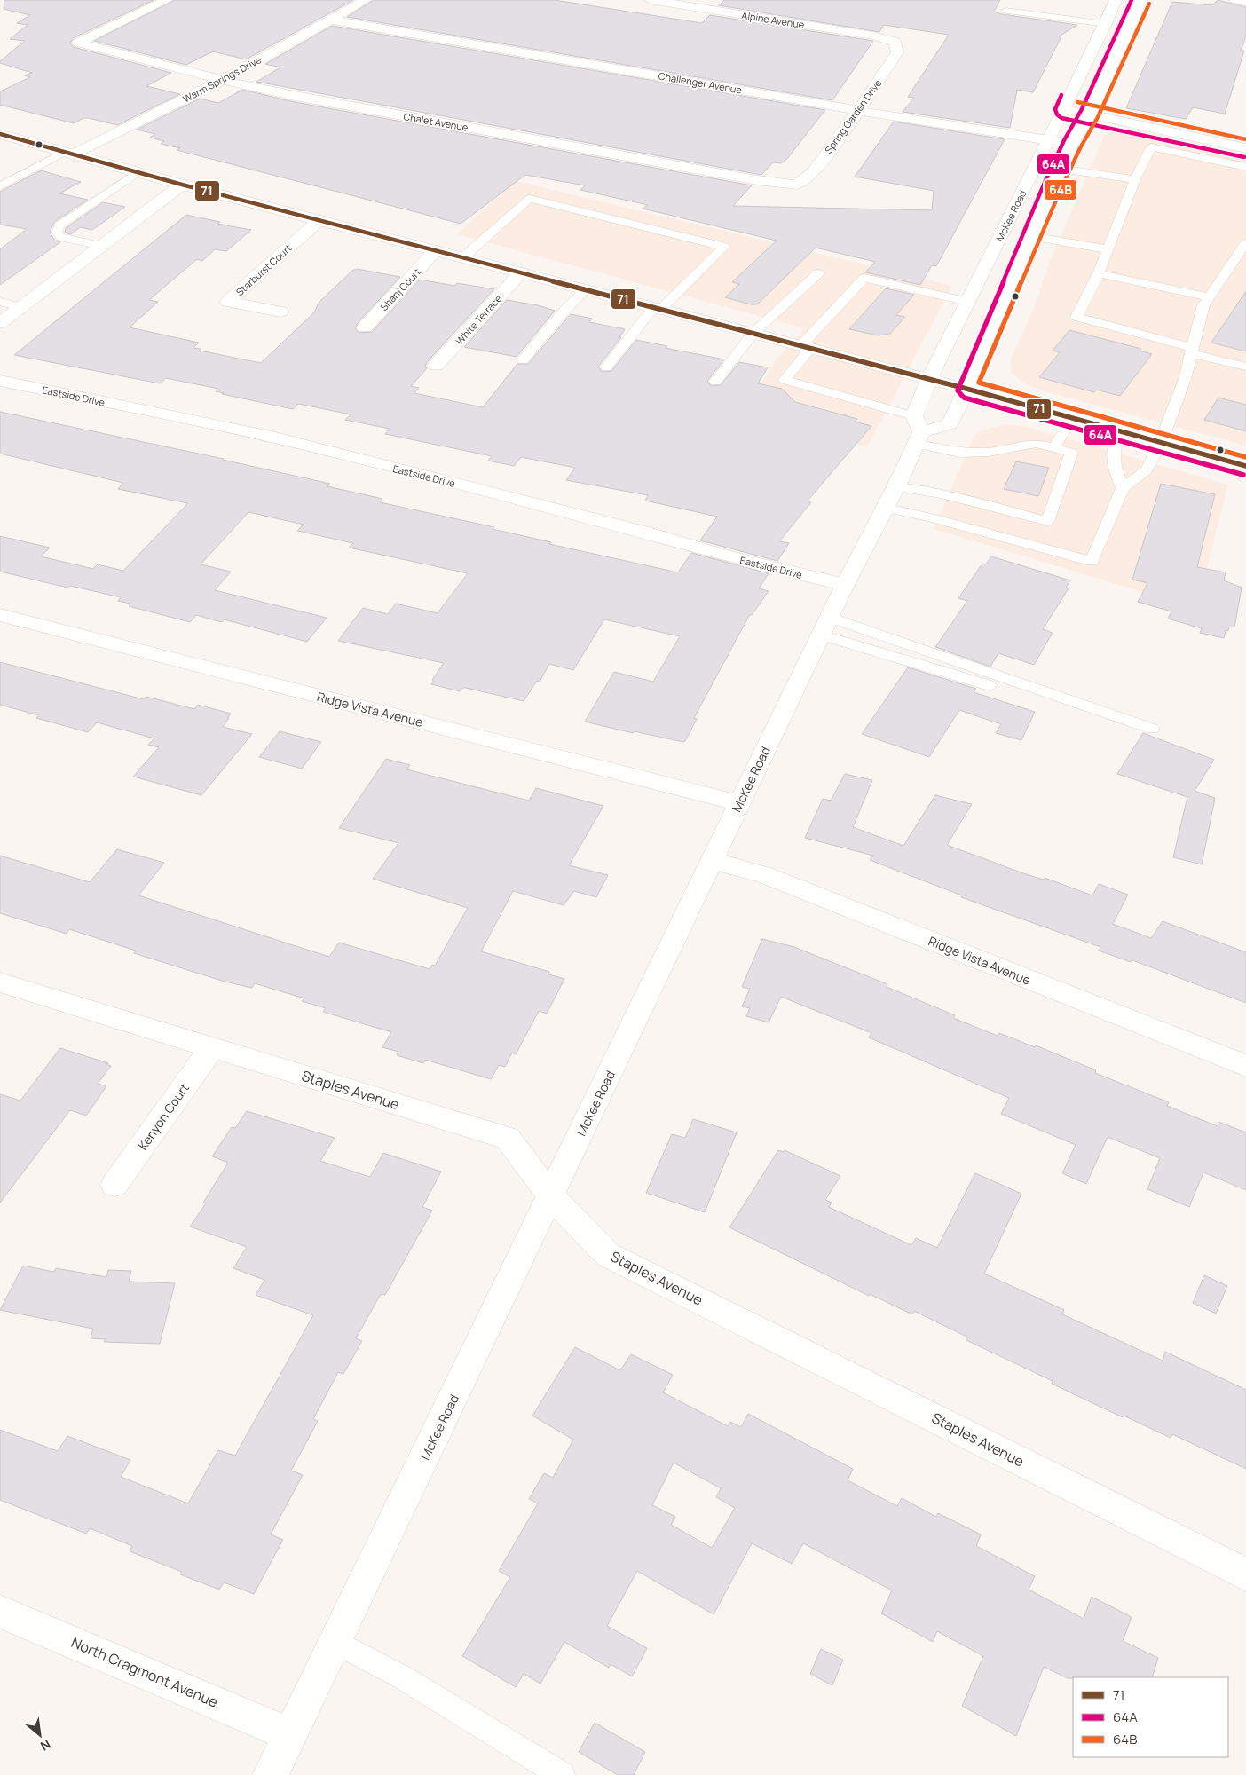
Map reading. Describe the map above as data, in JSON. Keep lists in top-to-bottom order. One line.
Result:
{"streets":{"street":["Alpine Avenue","Warm Springs Drive","Challenger Avenue","Spring Garden Drive","Chalet Avenue","McKee Road","Starburst Court","Shanj Court","White Terrace","Eastside Drive","Ridge Vista Avenue","Staples Avenue","Kenyon Court","North Cragmont Avenue"]},"crossings":[["Alpine Avenue","Spring Garden Drive"],["Warm Springs Drive","Challenger Avenue"],["Warm Springs Drive","Chalet Avenue"],["Challenger Avenue","Spring Garden Drive"],["Challenger Avenue","McKee Road"],["Spring Garden Drive","Chalet Avenue"],["McKee Road","Eastside Drive"],["McKee Road","Ridge Vista Avenue"],["McKee Road","Staples Avenue"],["McKee Road","North Cragmont Avenue"],["Staples Avenue","Kenyon Court"]],"lines":["transit line 64A","transit line 64B","transit line 71"],"legend":["71","64A","64B"],"north":"bottom right"}
